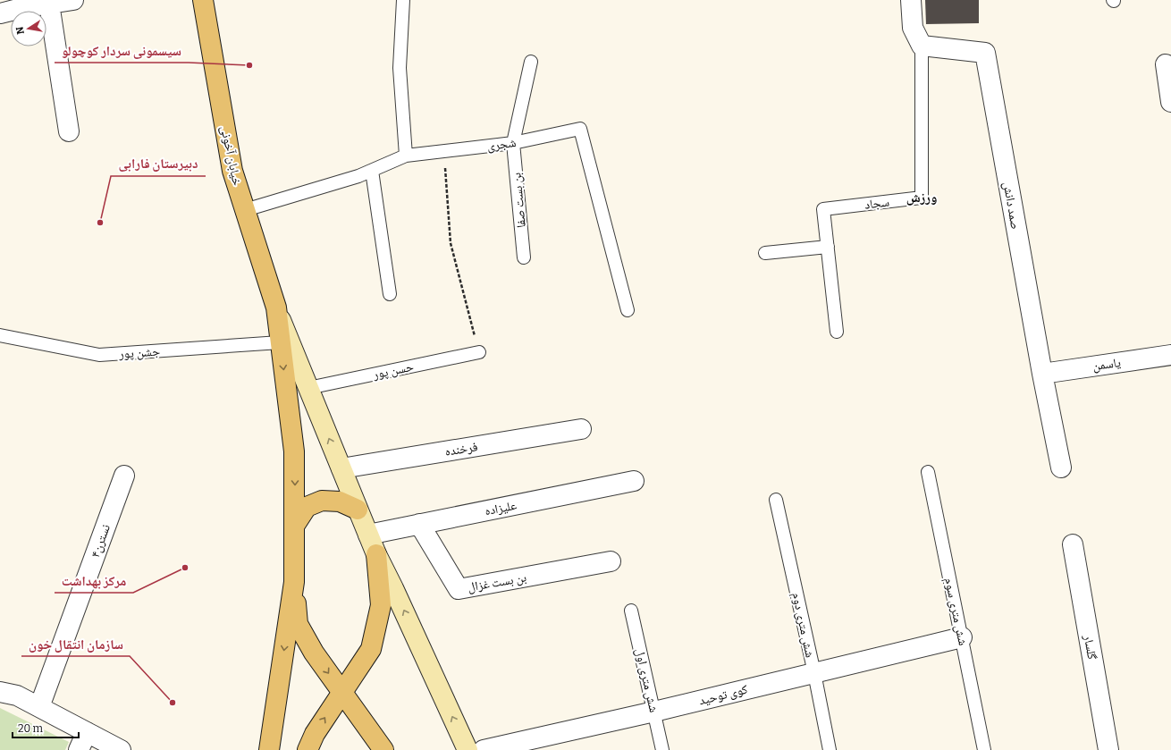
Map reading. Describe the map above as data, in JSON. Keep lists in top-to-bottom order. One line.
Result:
{"streets":{"main road":["خیابان آخونی"],"street":["صمد دانش","یاسمن","فرخنده","علیزاده","نسترن۴","بن بست غزال","گلسار","کوی توحید"],"lane":["شجری","بن بست صفا","سجاد","جشن پور","حسن پور","شش متری سوم","شش متری دوم","شش متری اول"]},"crossings":[["شجری","خیابان آخونی"],["شجری","بن بست صفا"],["خیابان آخونی","جشن پور"],["سجاد","صمد دانش"],["صمد دانش","یاسمن"],["علیزاده","بن بست غزال"],["شش متری سوم","کوی توحید"],["شش متری دوم","کوی توحید"],["شش متری اول","کوی توحید"]],"districts":["ورزش"],"places":["سیسمونی سردار کوچولو","دبیرستان فارابی","مرکز بهداشت","سازمان انتقال خون"],"scale_bar":"20 m","north":"left"}
